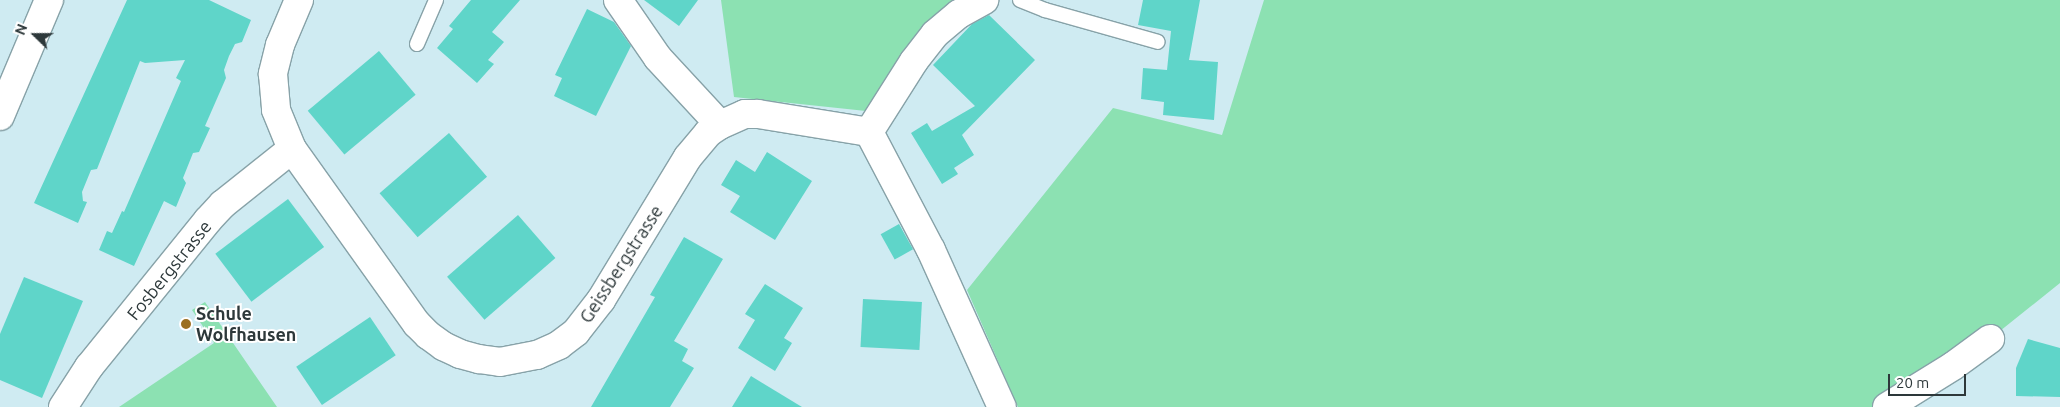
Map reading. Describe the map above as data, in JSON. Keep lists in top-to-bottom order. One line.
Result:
{"streets":{"street":["Geissbergstrasse","Fosbergstrasse"]},"crossings":[["Geissbergstrasse","Fosbergstrasse"]],"places":["Schule Wolfhausen"],"scale_bar":"20 m","north":"left"}
